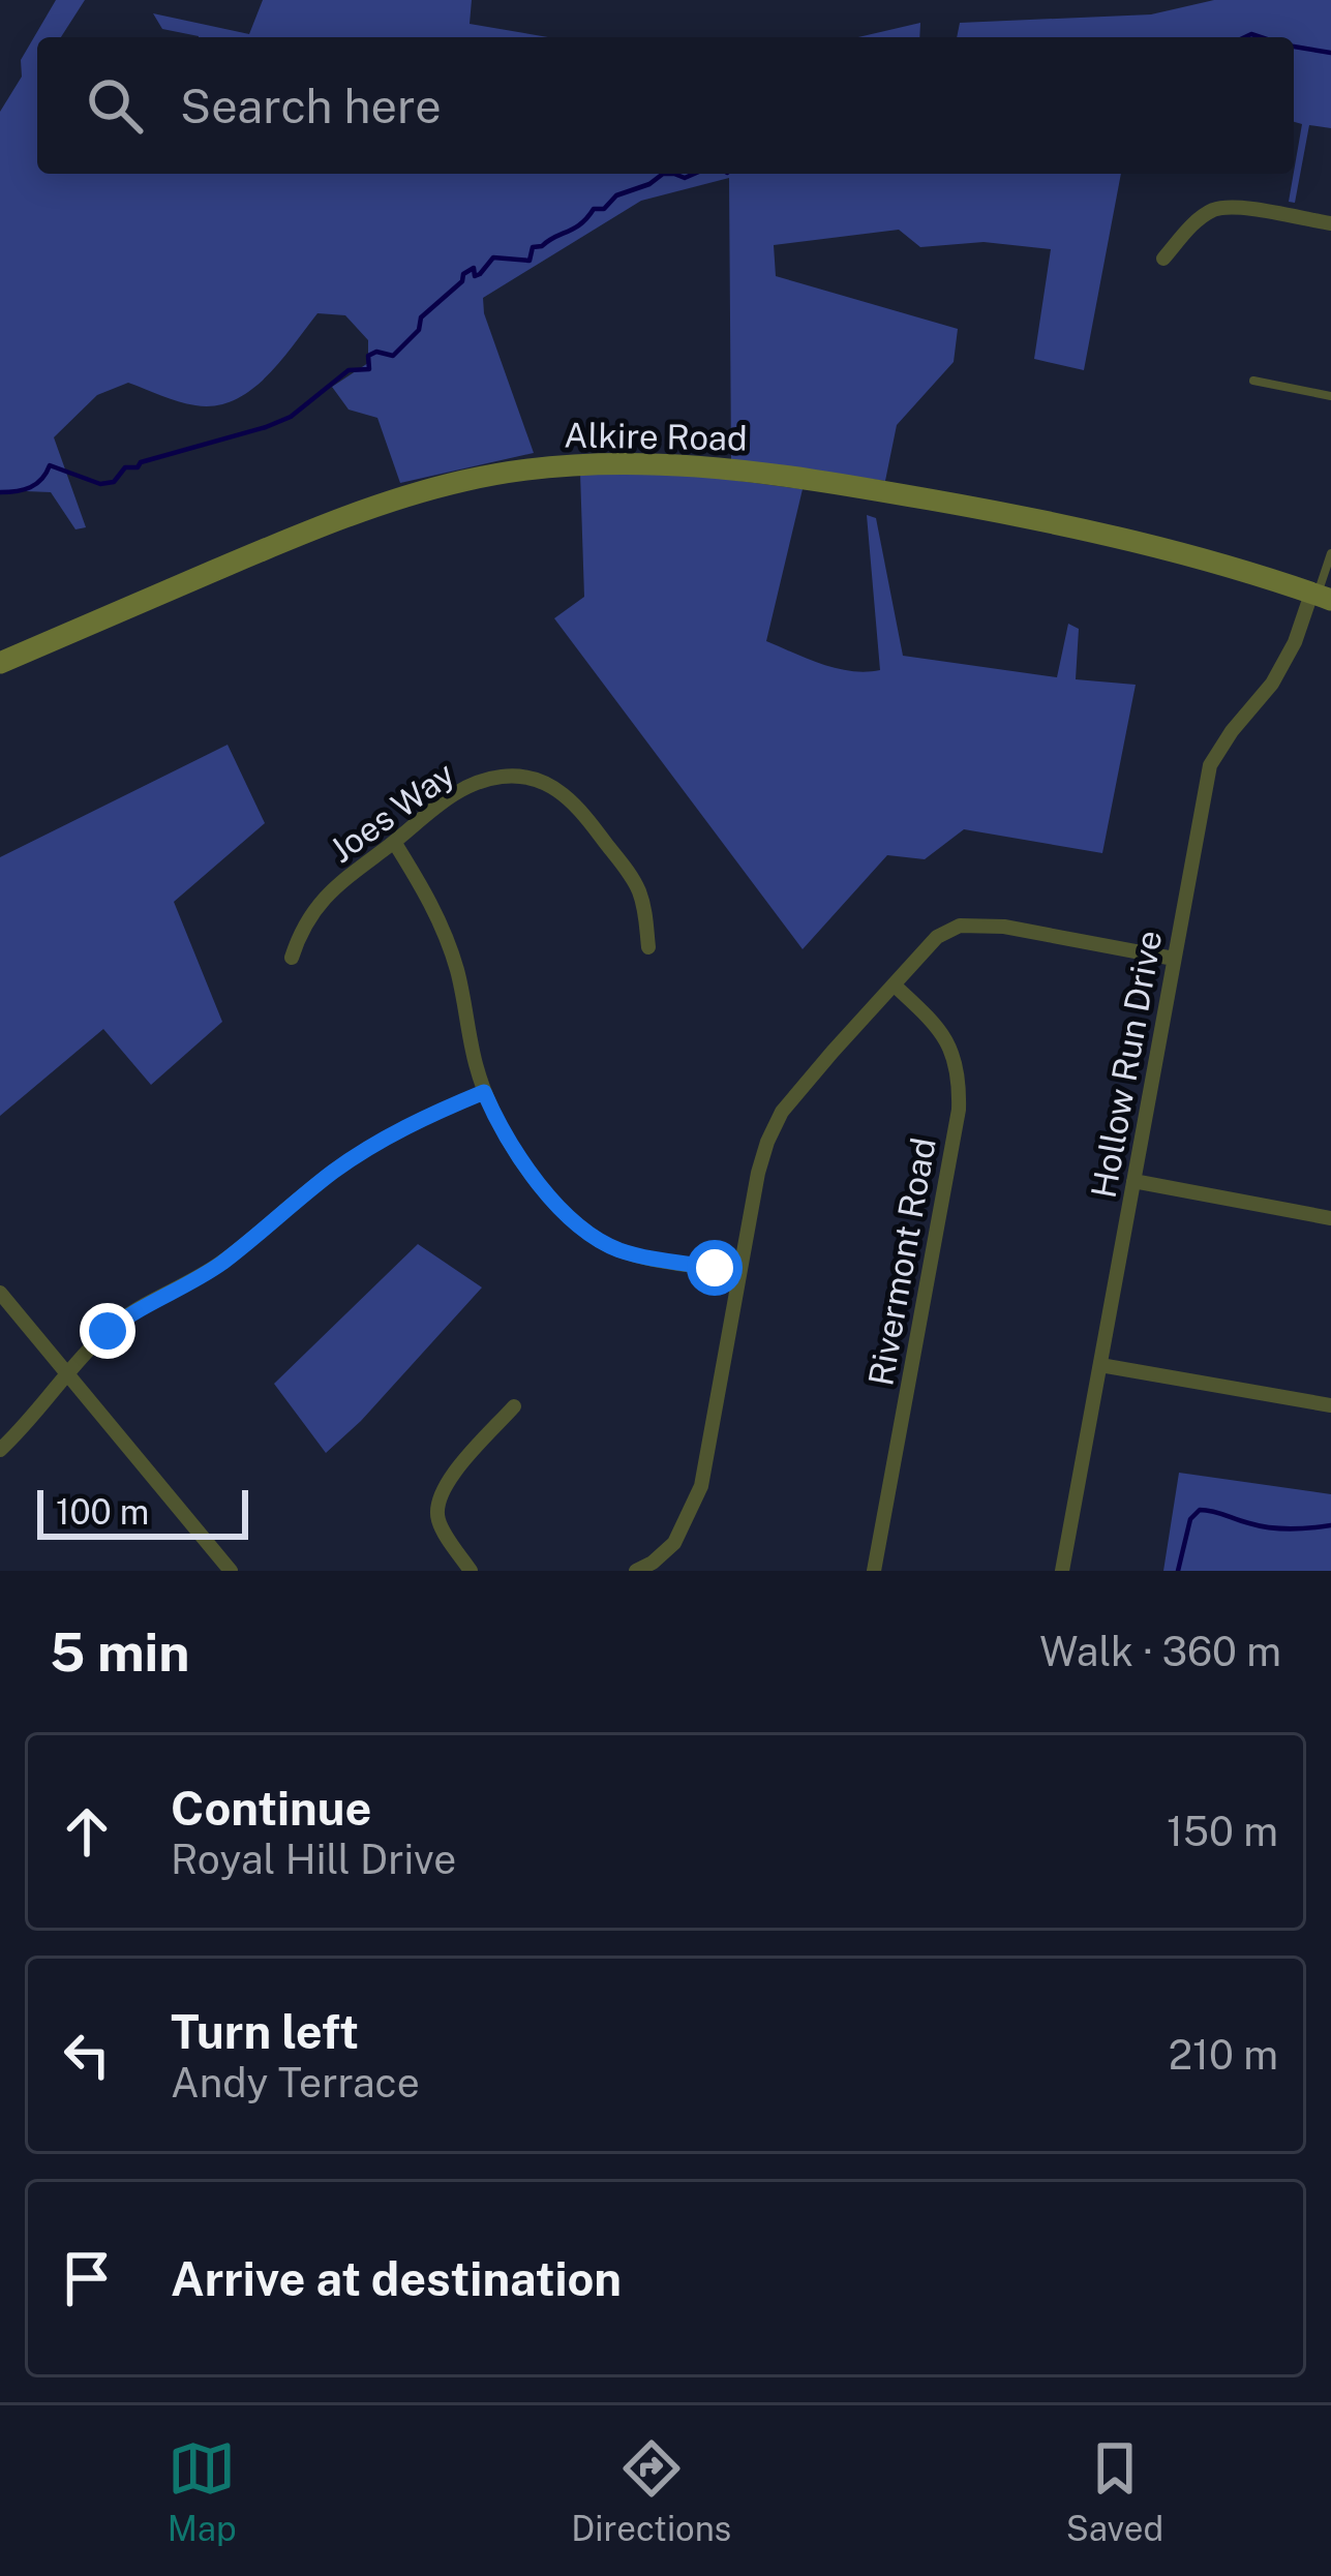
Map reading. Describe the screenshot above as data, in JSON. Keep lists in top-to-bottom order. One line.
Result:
{"streets":{"main road":["Alkire Road"],"street":["Joes Way","Hollow Run Drive","Rivermont Road"]},"crossings":[["Alkire Road","Hollow Run Drive"]],"scale_bar":"100 m","page":{"search":"Search here","scale":"100 m","heading":["5 min","Walk · 360 m"],"list":[["Continue","Royal Hill Drive","150 m"],["Turn left","Andy Terrace","210 m"],"Arrive at destination"],"nav":["Map","Directions","Saved"]}}
